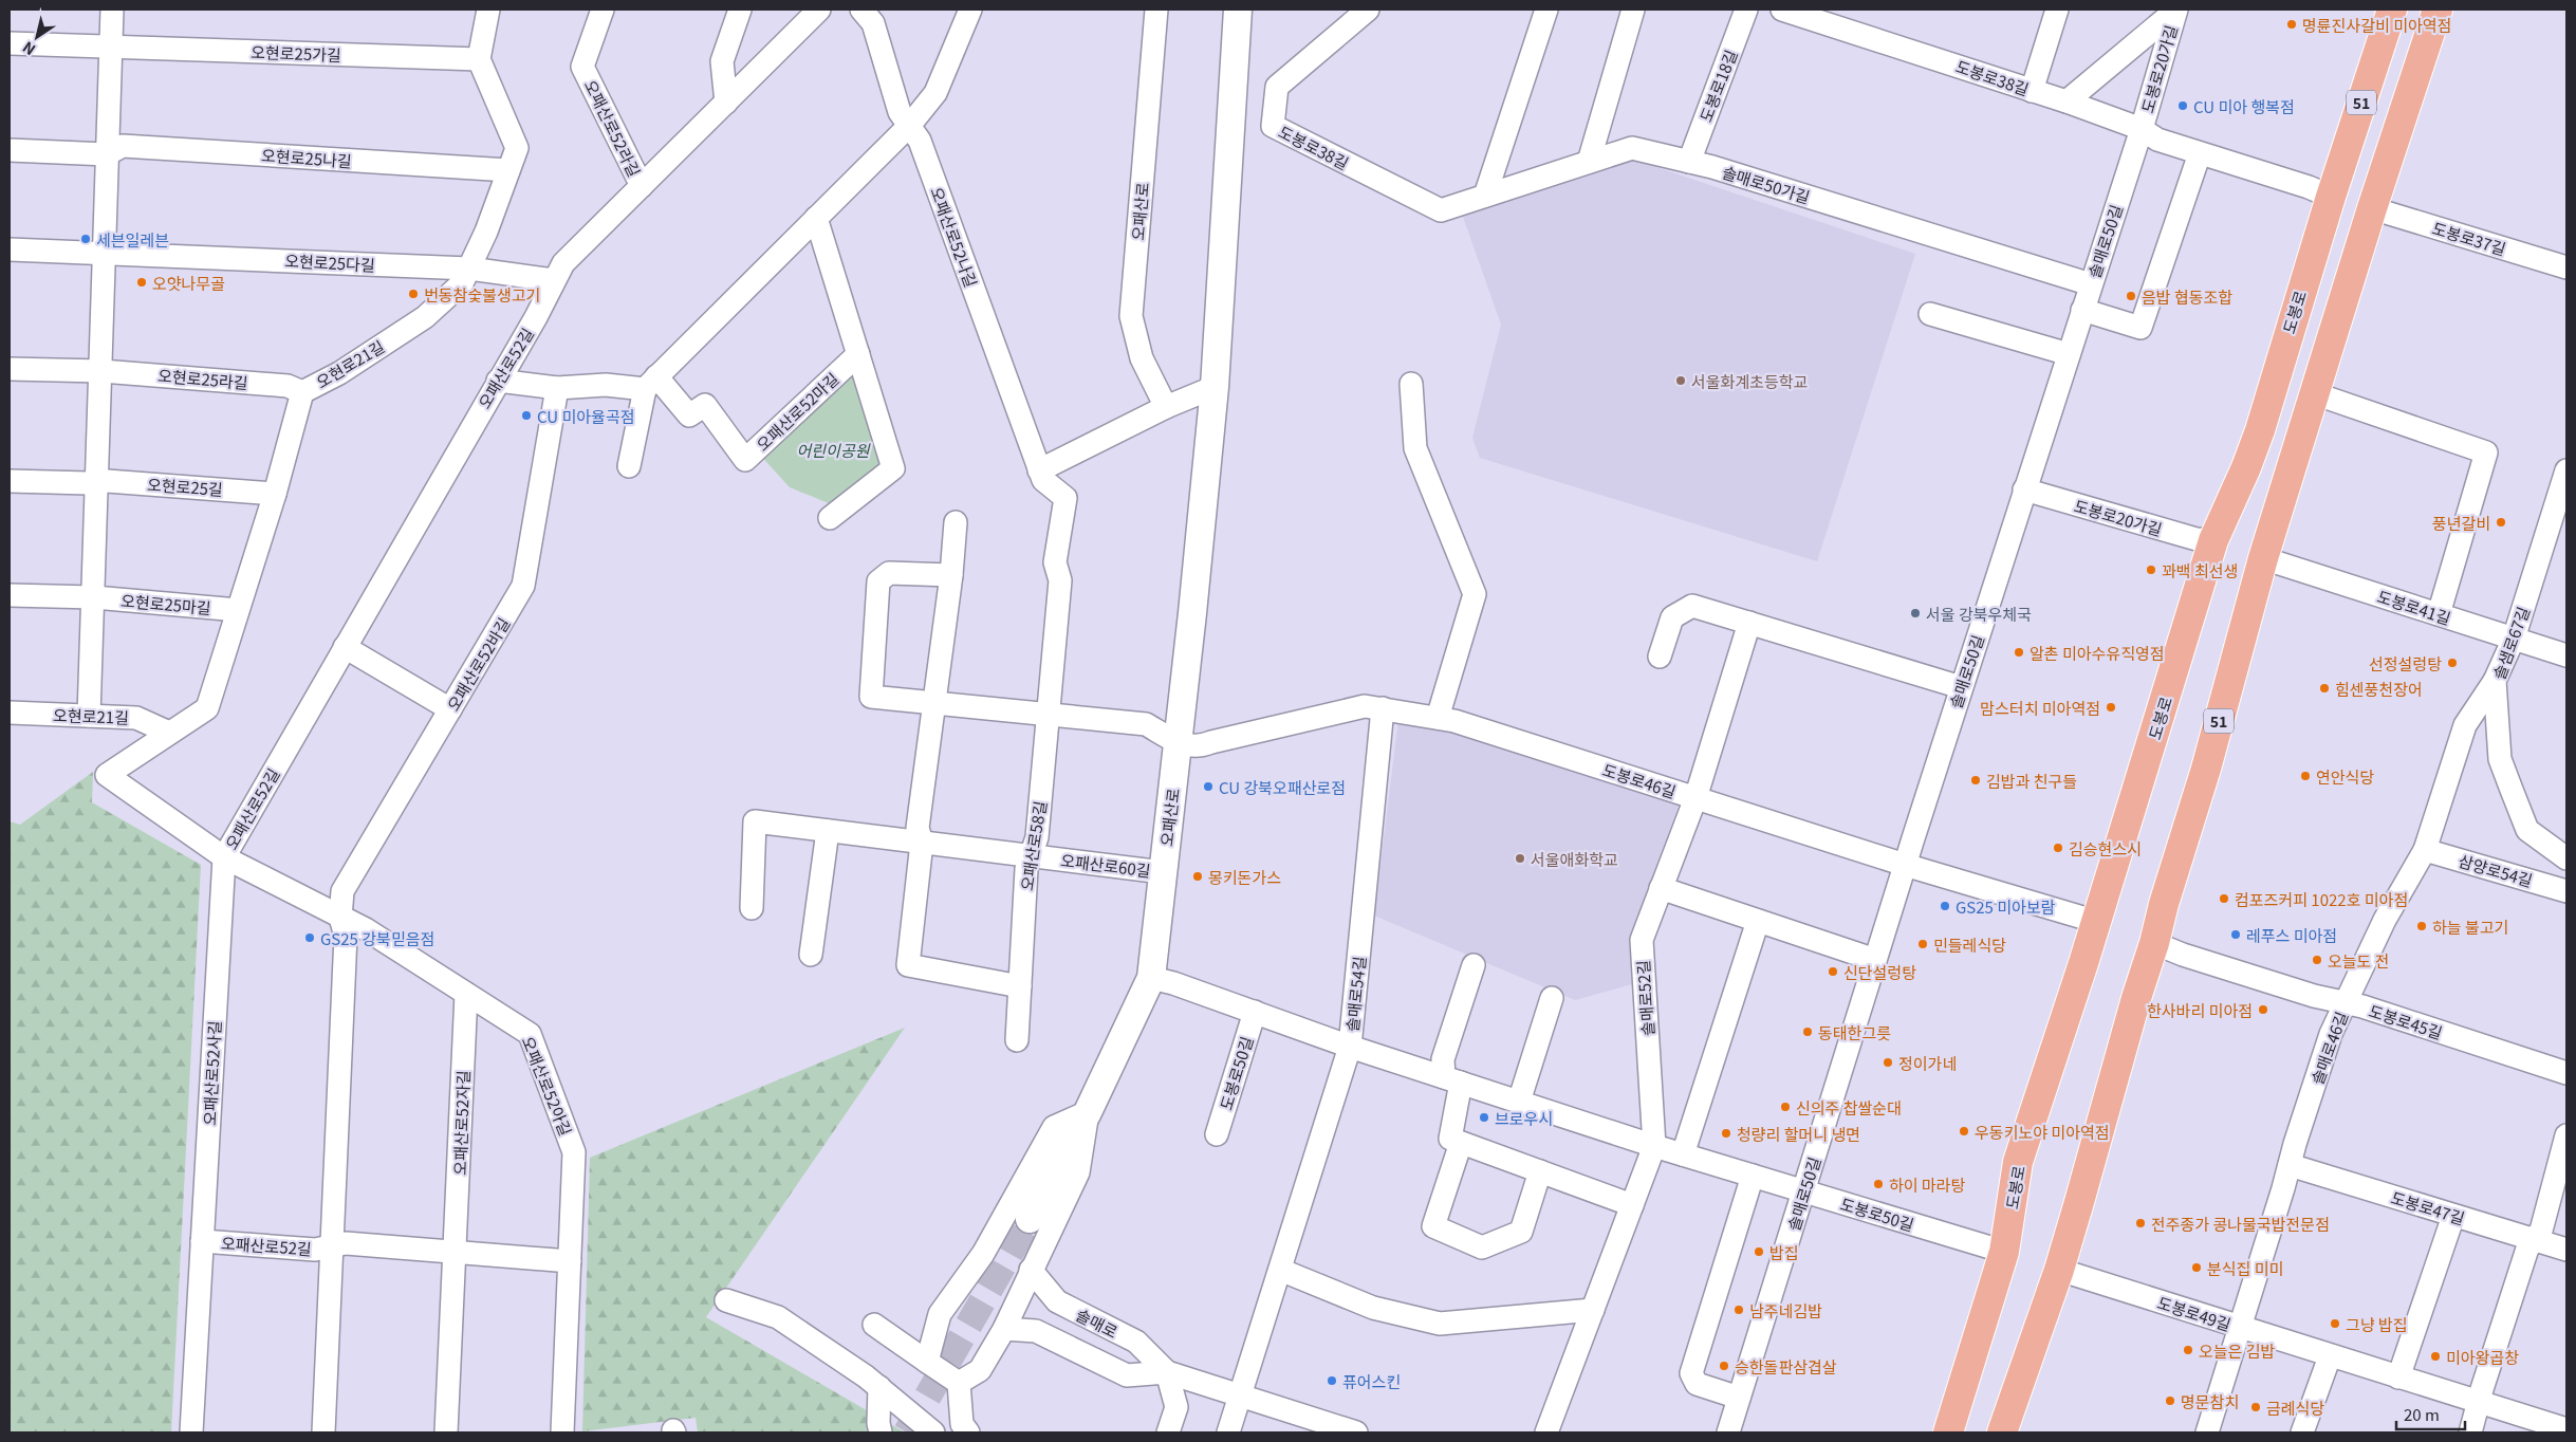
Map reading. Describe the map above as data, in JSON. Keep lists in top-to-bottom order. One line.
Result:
{"streets":{"main road":["51","도봉로"],"street":["오현로25가길","도봉로20가길","도봉로38길","도봉로18길","오패산로52라길","오현로25나길","솔매로50가길","오패산로","오패산로52나길","도봉로37길","솔매로50길","오현로25다길","오현로21길","오패산로52길","오현로25라길","오패산로52마길","오현로25길","오현로25마길","도봉로41길","솔샘로67길","오패산로52바길","도봉로46길","오패산로58길","오패산로60길","삼양로54길","솔매로54길","솔매로52길","도봉로45길","솔매로46길","오패산로52사길","도봉로50길","오패산로52아길","오패산로52자길","도봉로47길","도봉로49길","솔매로"]},"crossings":[["오현로25가길","오현로21길"],["도봉로20가길","도봉로38길"],["도봉로20가길","솔매로50길"],["도봉로20가길","도봉로"],["도봉로38길","솔매로50가길"],["도봉로38길","솔매로50길"],["도봉로38길","도봉로"],["도봉로18길","솔매로50가길"],["51","도봉로37길"],["51","도봉로41길"],["51","도봉로45길"],["51","도봉로49길"],["오패산로52라길","오패산로52길"],["오현로25나길","오현로21길"],["솔매로50가길","솔매로50길"],["오패산로","도봉로46길"],["오패산로","오패산로60길"],["오패산로","도봉로50길"],["오패산로52나길","오패산로58길"],["솔매로50길","도봉로46길"],["솔매로50길","도봉로50길"],["오현로25다길","오현로21길"],["오현로25다길","오패산로52길"],["도봉로","도봉로46길"],["도봉로","도봉로50길"],["오현로21길","오패산로52길"],["오현로21길","오현로25라길"],["오현로21길","오현로25길"],["오현로21길","오현로25마길"],["오현로21길","오패산로52사길"],["오패산로52길","오패산로52바길"],["오패산로52길","오패산로52사길"],["오패산로52길","오패산로52아길"],["도봉로41길","솔샘로67길"],["솔샘로67길","솔매로46길"],["오패산로52바길","오패산로52아길"],["도봉로46길","솔매로54길"],["도봉로46길","솔매로52길"],["오패산로58길","오패산로60길"],["삼양로54길","솔매로46길"],["솔매로54길","도봉로50길"],["솔매로54길","솔매로"],["솔매로52길","도봉로50길"],["도봉로45길","솔매로46길"],["솔매로46길","도봉로47길"],["솔매로46길","도봉로49길"],["오패산로52아길","오패산로52자길"]],"parks":["어린이공원"],"places":["명륜진사갈비 미아역점","CU 미아 행복점","세븐일레븐","오얏나무골","번동참숯불생고기","음밥 협동조합","서울화계초등학교","CU 미아율곡점","풍년갈비","꽈백 최선생","서울 강북우체국","알촌 미아수유직영점","선정설렁탕","힘센풍천장어","맘스터치 미아역점","연안식당","김밥과 친구들","CU 강북오패산로점","김승현스시","서울애화학교","몽키돈가스","컴포즈커피 1022호 미아점","GS25 미아보람","하늘 불고기","레푸스 미아점","GS25 강북믿음점","민들레식당","오늘도 전","신단설렁탕","한사바리 미아점","동태한그릇","정이가네","신의주 찹쌀순대","브로우시","우동키노야 미아역점","청량리 할머니 냉면","하이 마라탕","전주종가 콩나물국밥전문점","밥집","분식집 미미","남주네김밥","그냥 밥집","오늘은 김밥","미아왕곱창","승한돌판삼겹살","퓨어스킨","명문참치","금례식당"],"scale_bar":"20 m","north":"bottom left"}
